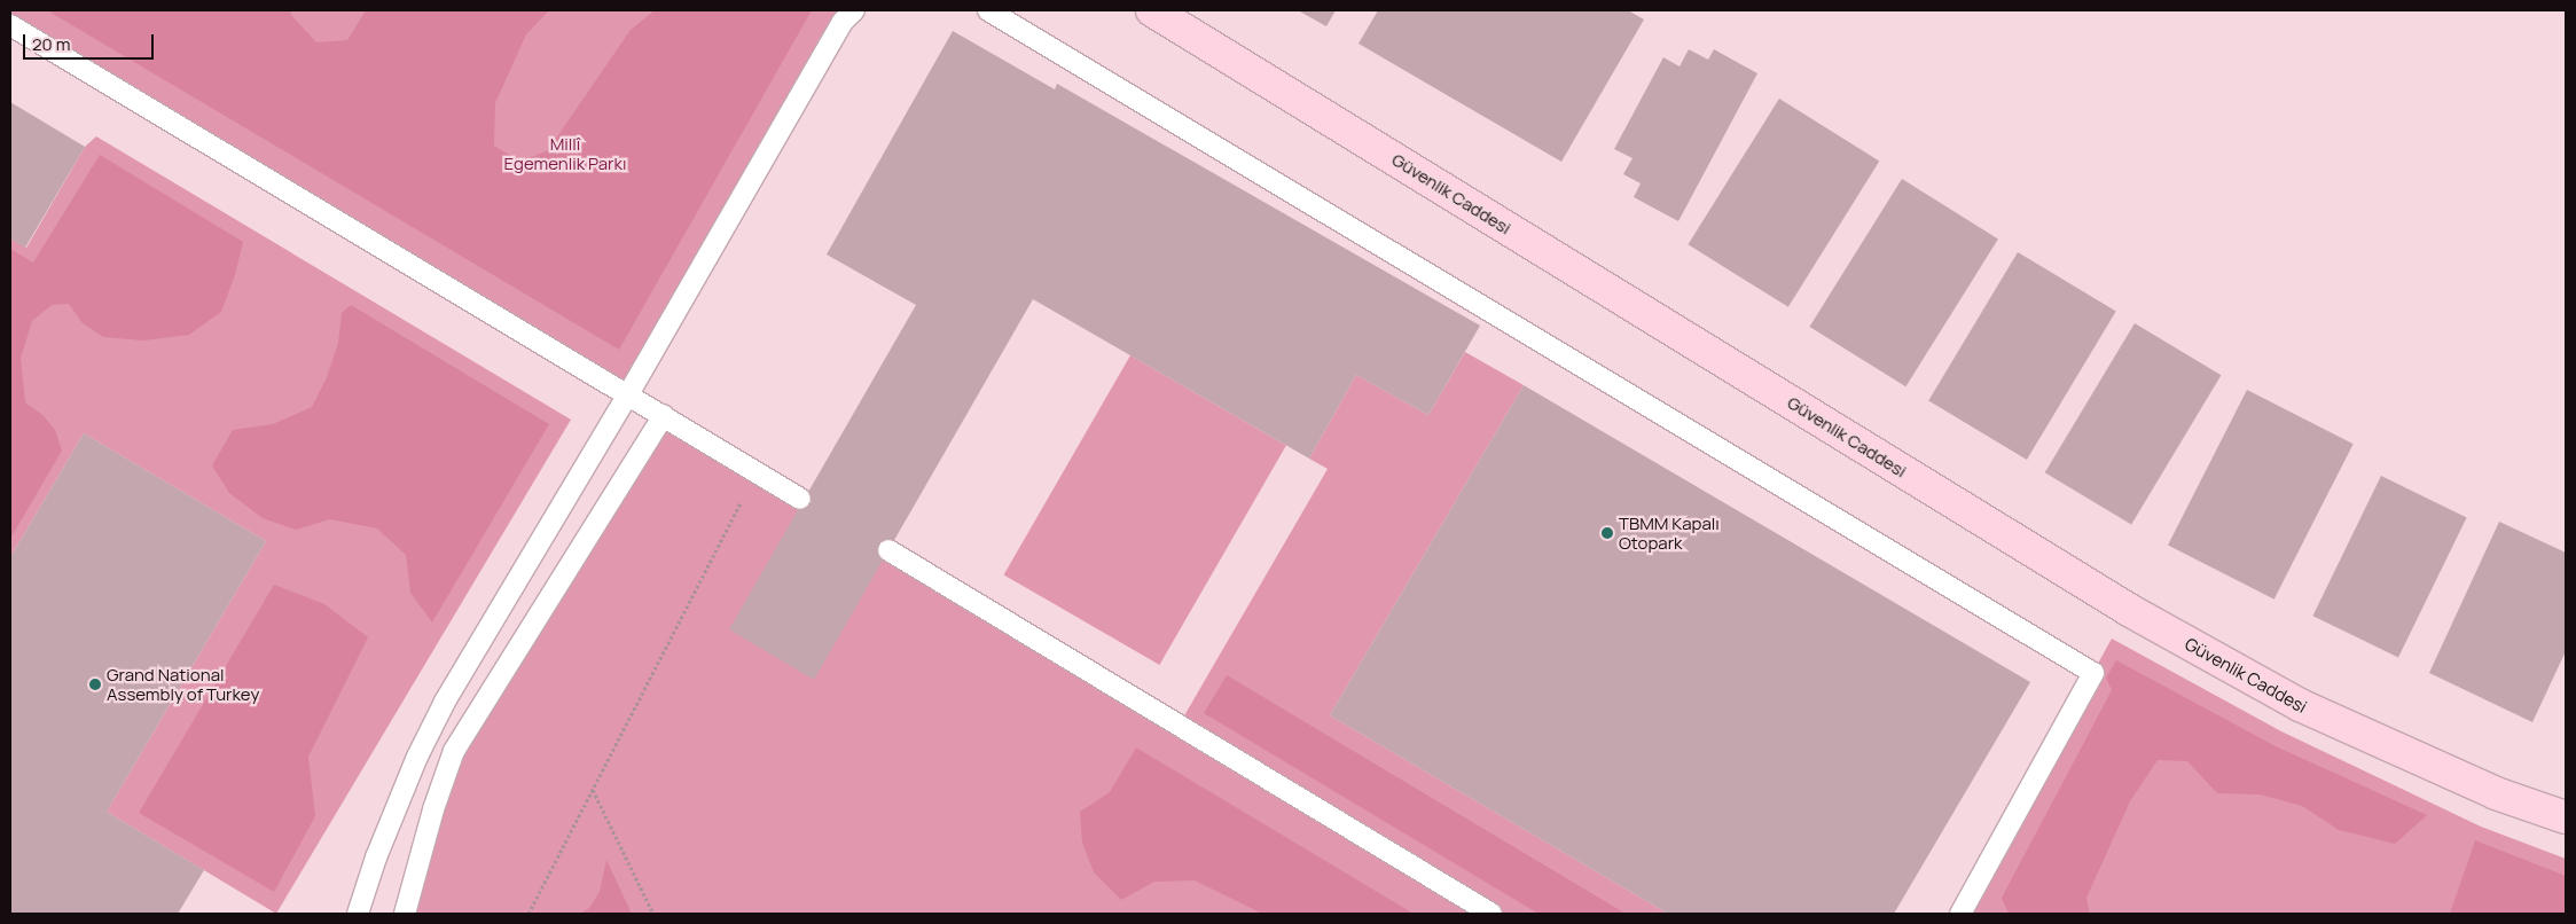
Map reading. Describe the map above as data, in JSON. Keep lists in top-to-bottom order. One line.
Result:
{"streets":{"main road":["Güvenlik Caddesi"]},"parks":["Millî Egemenlik Parkı"],"places":["TBMM Kapalı Otopark","Grand National Assembly of Turkey"],"scale_bar":"20 m"}
